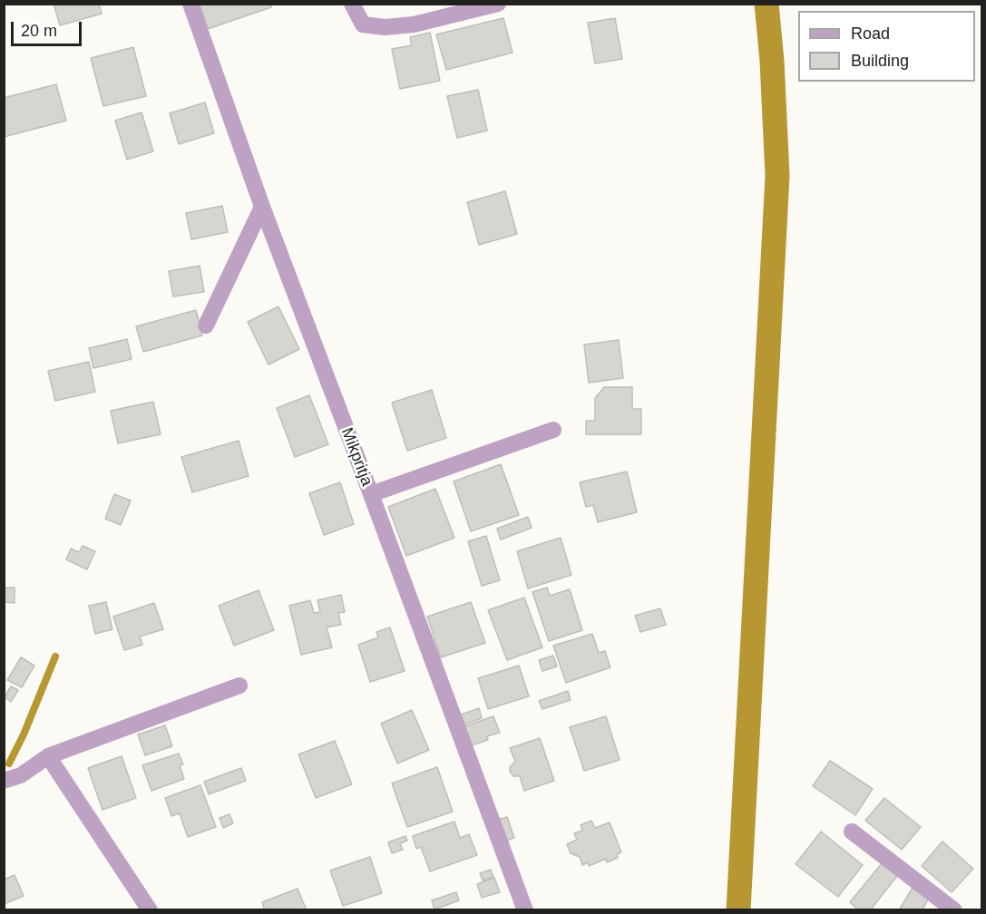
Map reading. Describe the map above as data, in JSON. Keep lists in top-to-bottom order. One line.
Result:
{"streets":{"street":["Mikpritja"]},"legend":["Road","Building"],"scale_bar":"20 m"}
